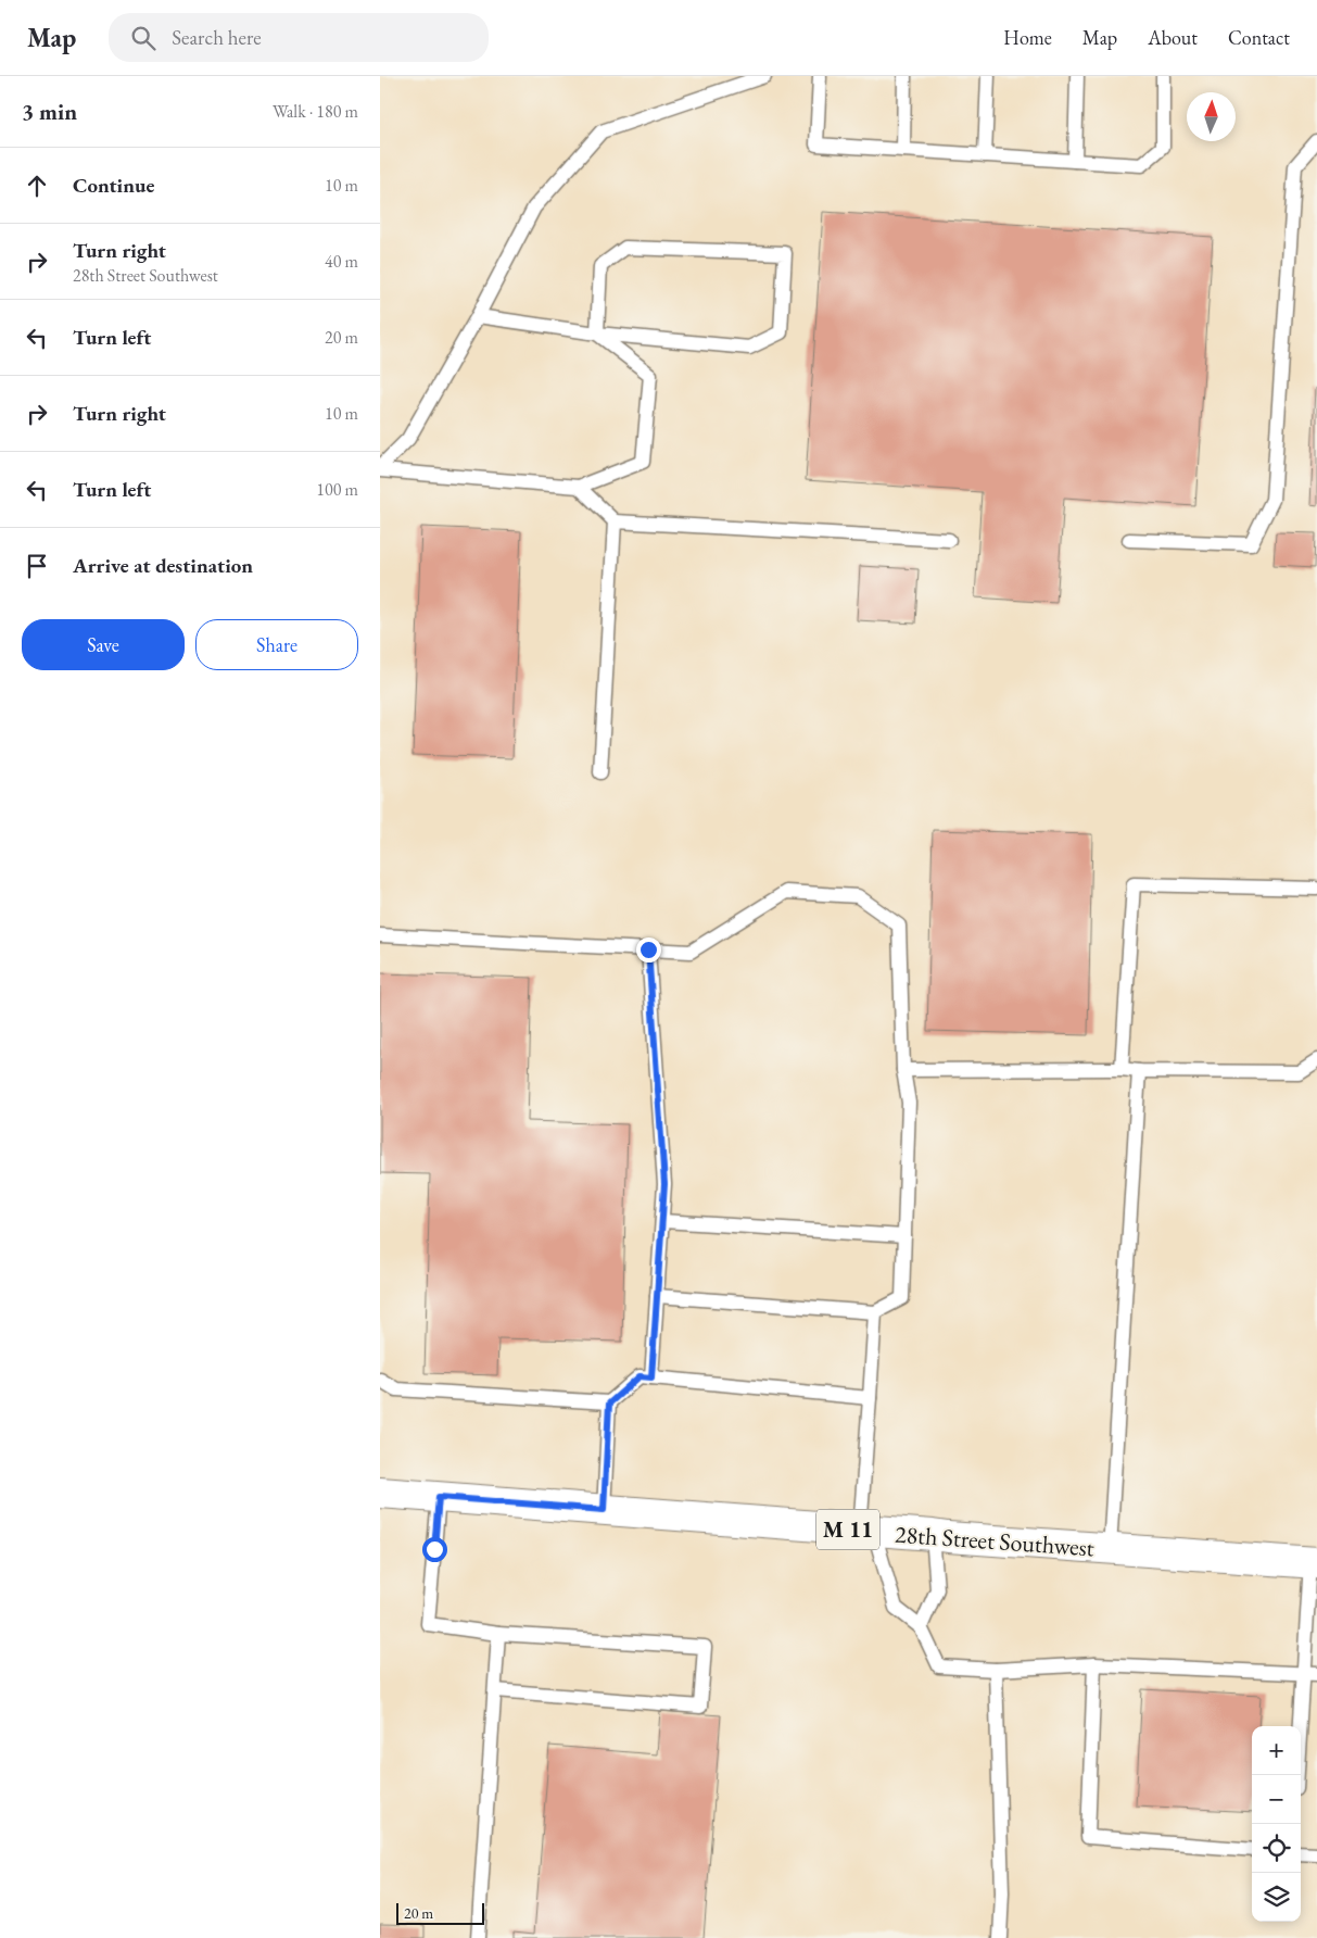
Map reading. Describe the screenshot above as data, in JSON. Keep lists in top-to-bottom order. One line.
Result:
{"streets":{"main road":["M 11","28th Street Southwest"]},"scale_bar":"20 m","north":"top","page":{"header":"Map","search":"Search here","nav":["Home","Map","About","Contact"],"heading":["3 min","Walk · 180 m"],"list":[["Continue","10 m"],["Turn right","28th Street Southwest","40 m"],["Turn left","20 m"],["Turn right","10 m"],["Turn left","100 m"],"Arrive at destination"],"buttons":["Save","Share"],"map_buttons":["+","−"],"scale":"20 m"}}
